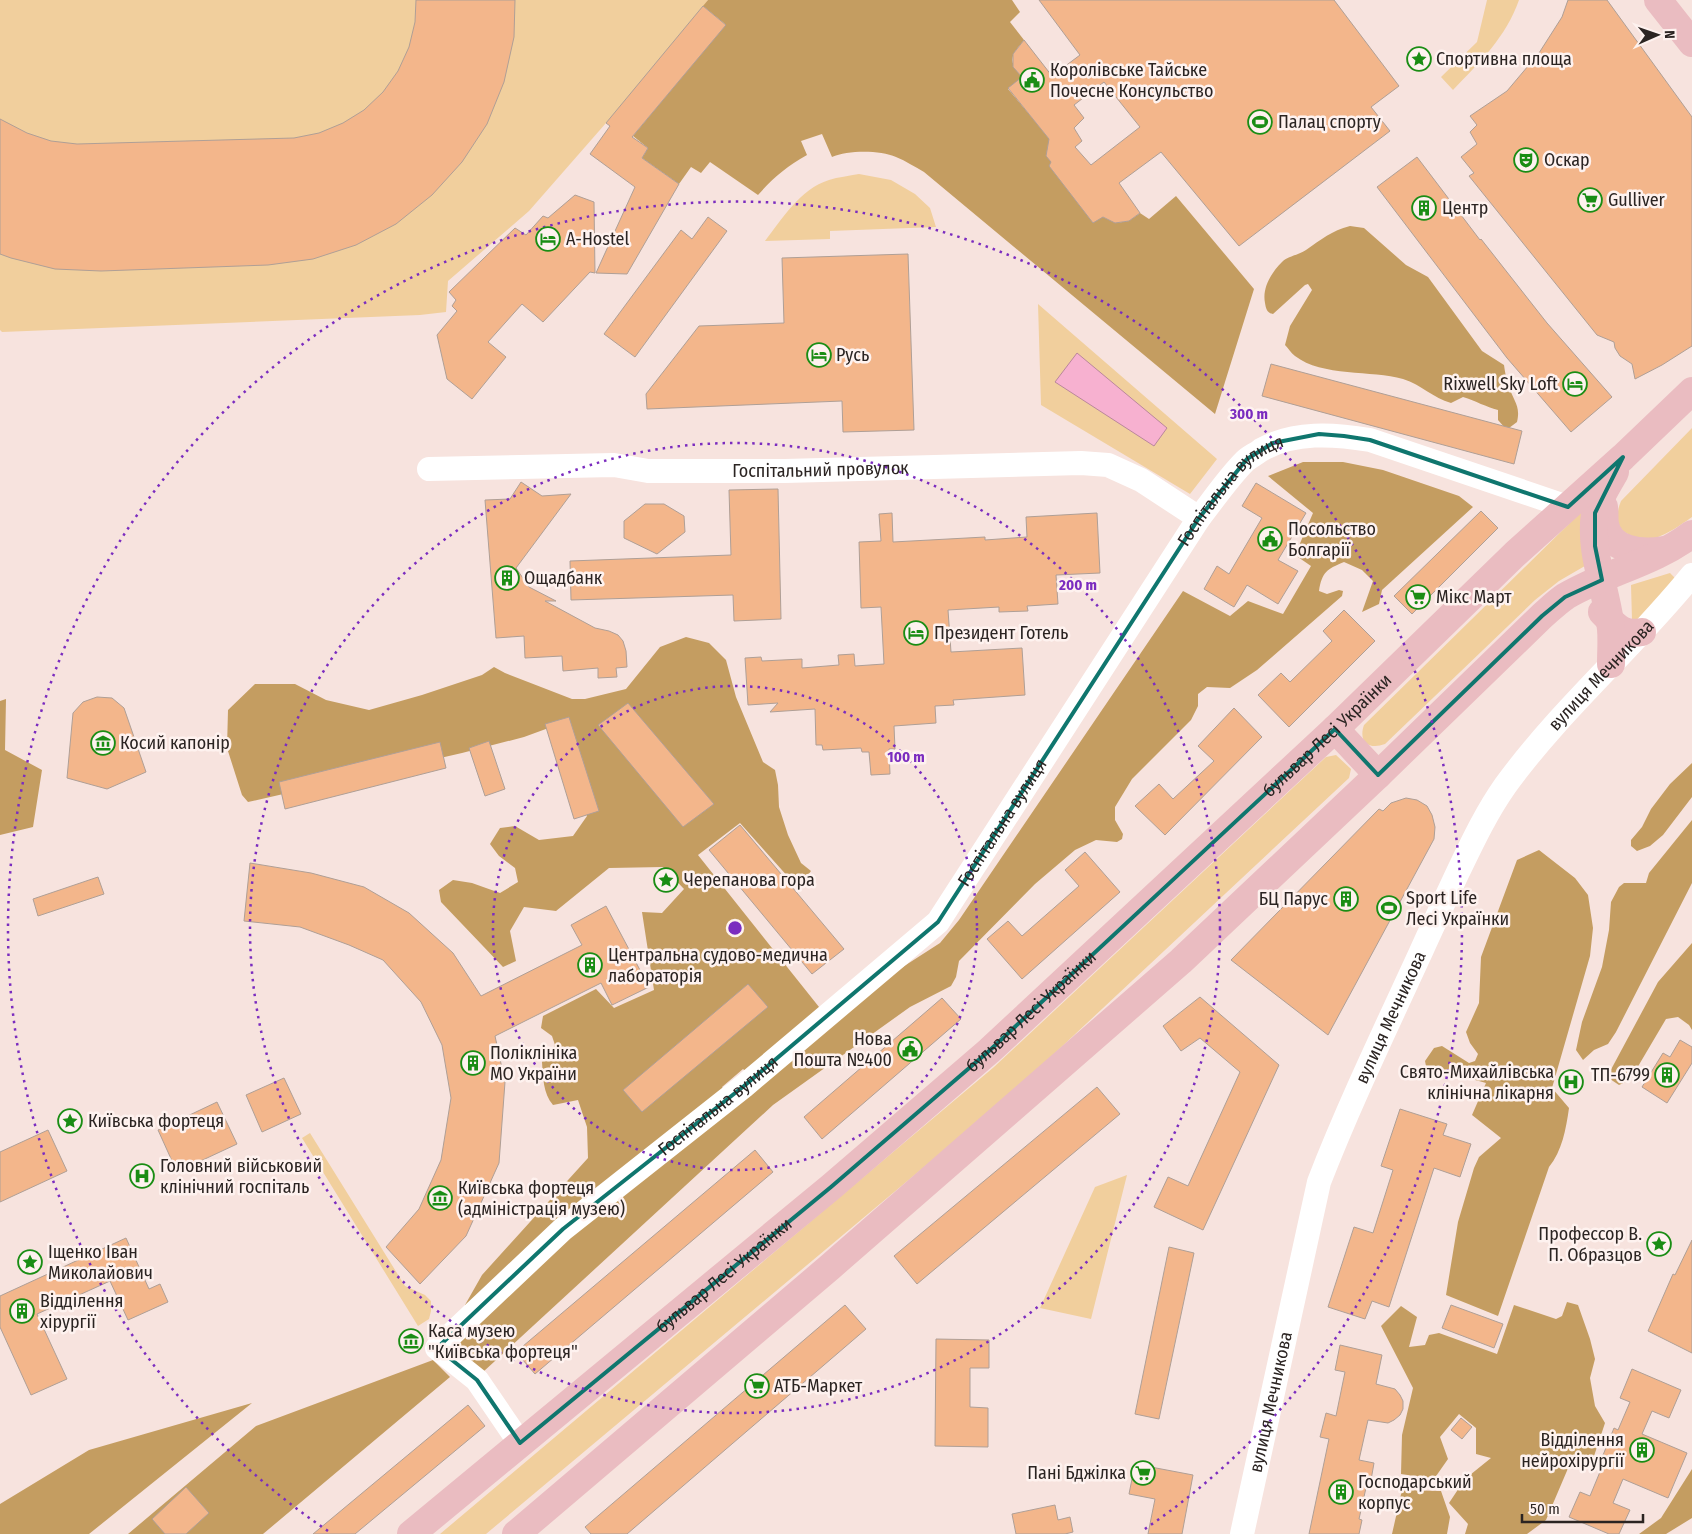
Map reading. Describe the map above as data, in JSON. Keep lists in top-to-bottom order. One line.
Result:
{"streets":{"main road":["бульвар Лесі Українки"],"street":["Госпітальний провулок","Госпітальна вулиця","вулиця Мечникова"]},"crossings":[["Госпітальний провулок","Госпітальна вулиця"],["Госпітальна вулиця","бульвар Лесі Українки"]],"places":{"place":["Спортивна площа","Черепанова гора","Київська фортеця","Профессор В. П. Образцов","Іщенко Іван Миколайович"],"public building":["Королівське Тайське Почесне Консульство","Посольство Болгарії","Нова Пошта №400"],"sports":["Палац спорту","Sport Life Лесі Українки"],"theatre":["Оскар"],"supermarket":["Gulliver","Мікс Март","АТБ-Маркет","Пані Бджілка"],"building":["Центр","Ощадбанк","БЦ Парус","Центральна судово-медична лабораторія","Поліклініка МО України","ТП-6799","Відділення хірургії","Відділення нейрохірургії","Господарський корпус"],"hotel":["A-Hostel","Русь","Rixwell Sky Loft","Президент Готель"],"museum":["Косий капонір","Київська фортеця (адміністрація музею)","Каса музею \"Київська фортеця\""],"hospital":["Свято-Михайлівська клінічна лікарня","Головний військовий клінічний госпіталь"]},"scale_bar":"50 m","north":"right","rings":["300 m","200 m","100 m"]}
